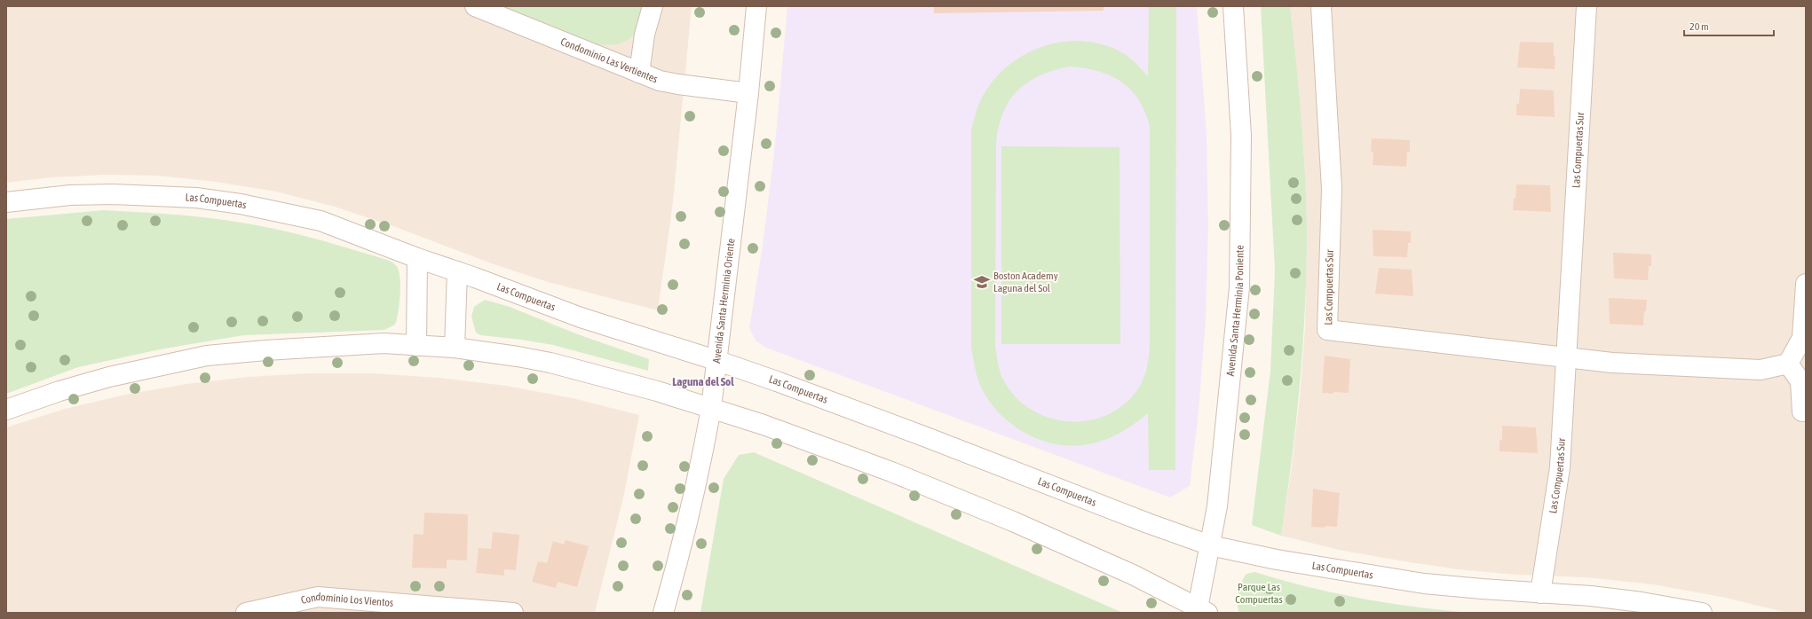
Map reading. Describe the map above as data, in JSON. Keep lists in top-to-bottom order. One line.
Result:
{"streets":{"street":["Condominio Las Vertientes","Las Compuertas Sur","Las Compuertas","Avenida Santa Herminia Oriente","Avenida Santa Herminia Poniente","Condominio Los Vientos"]},"crossings":[["Condominio Las Vertientes","Avenida Santa Herminia Oriente"],["Las Compuertas Sur","Las Compuertas"],["Las Compuertas","Avenida Santa Herminia Oriente"],["Las Compuertas","Avenida Santa Herminia Poniente"]],"districts":["Laguna del Sol"],"parks":["Parque Las Compuertas"],"places":{"school or university":["Boston Academy Laguna del Sol"]},"scale_bar":"20 m"}
